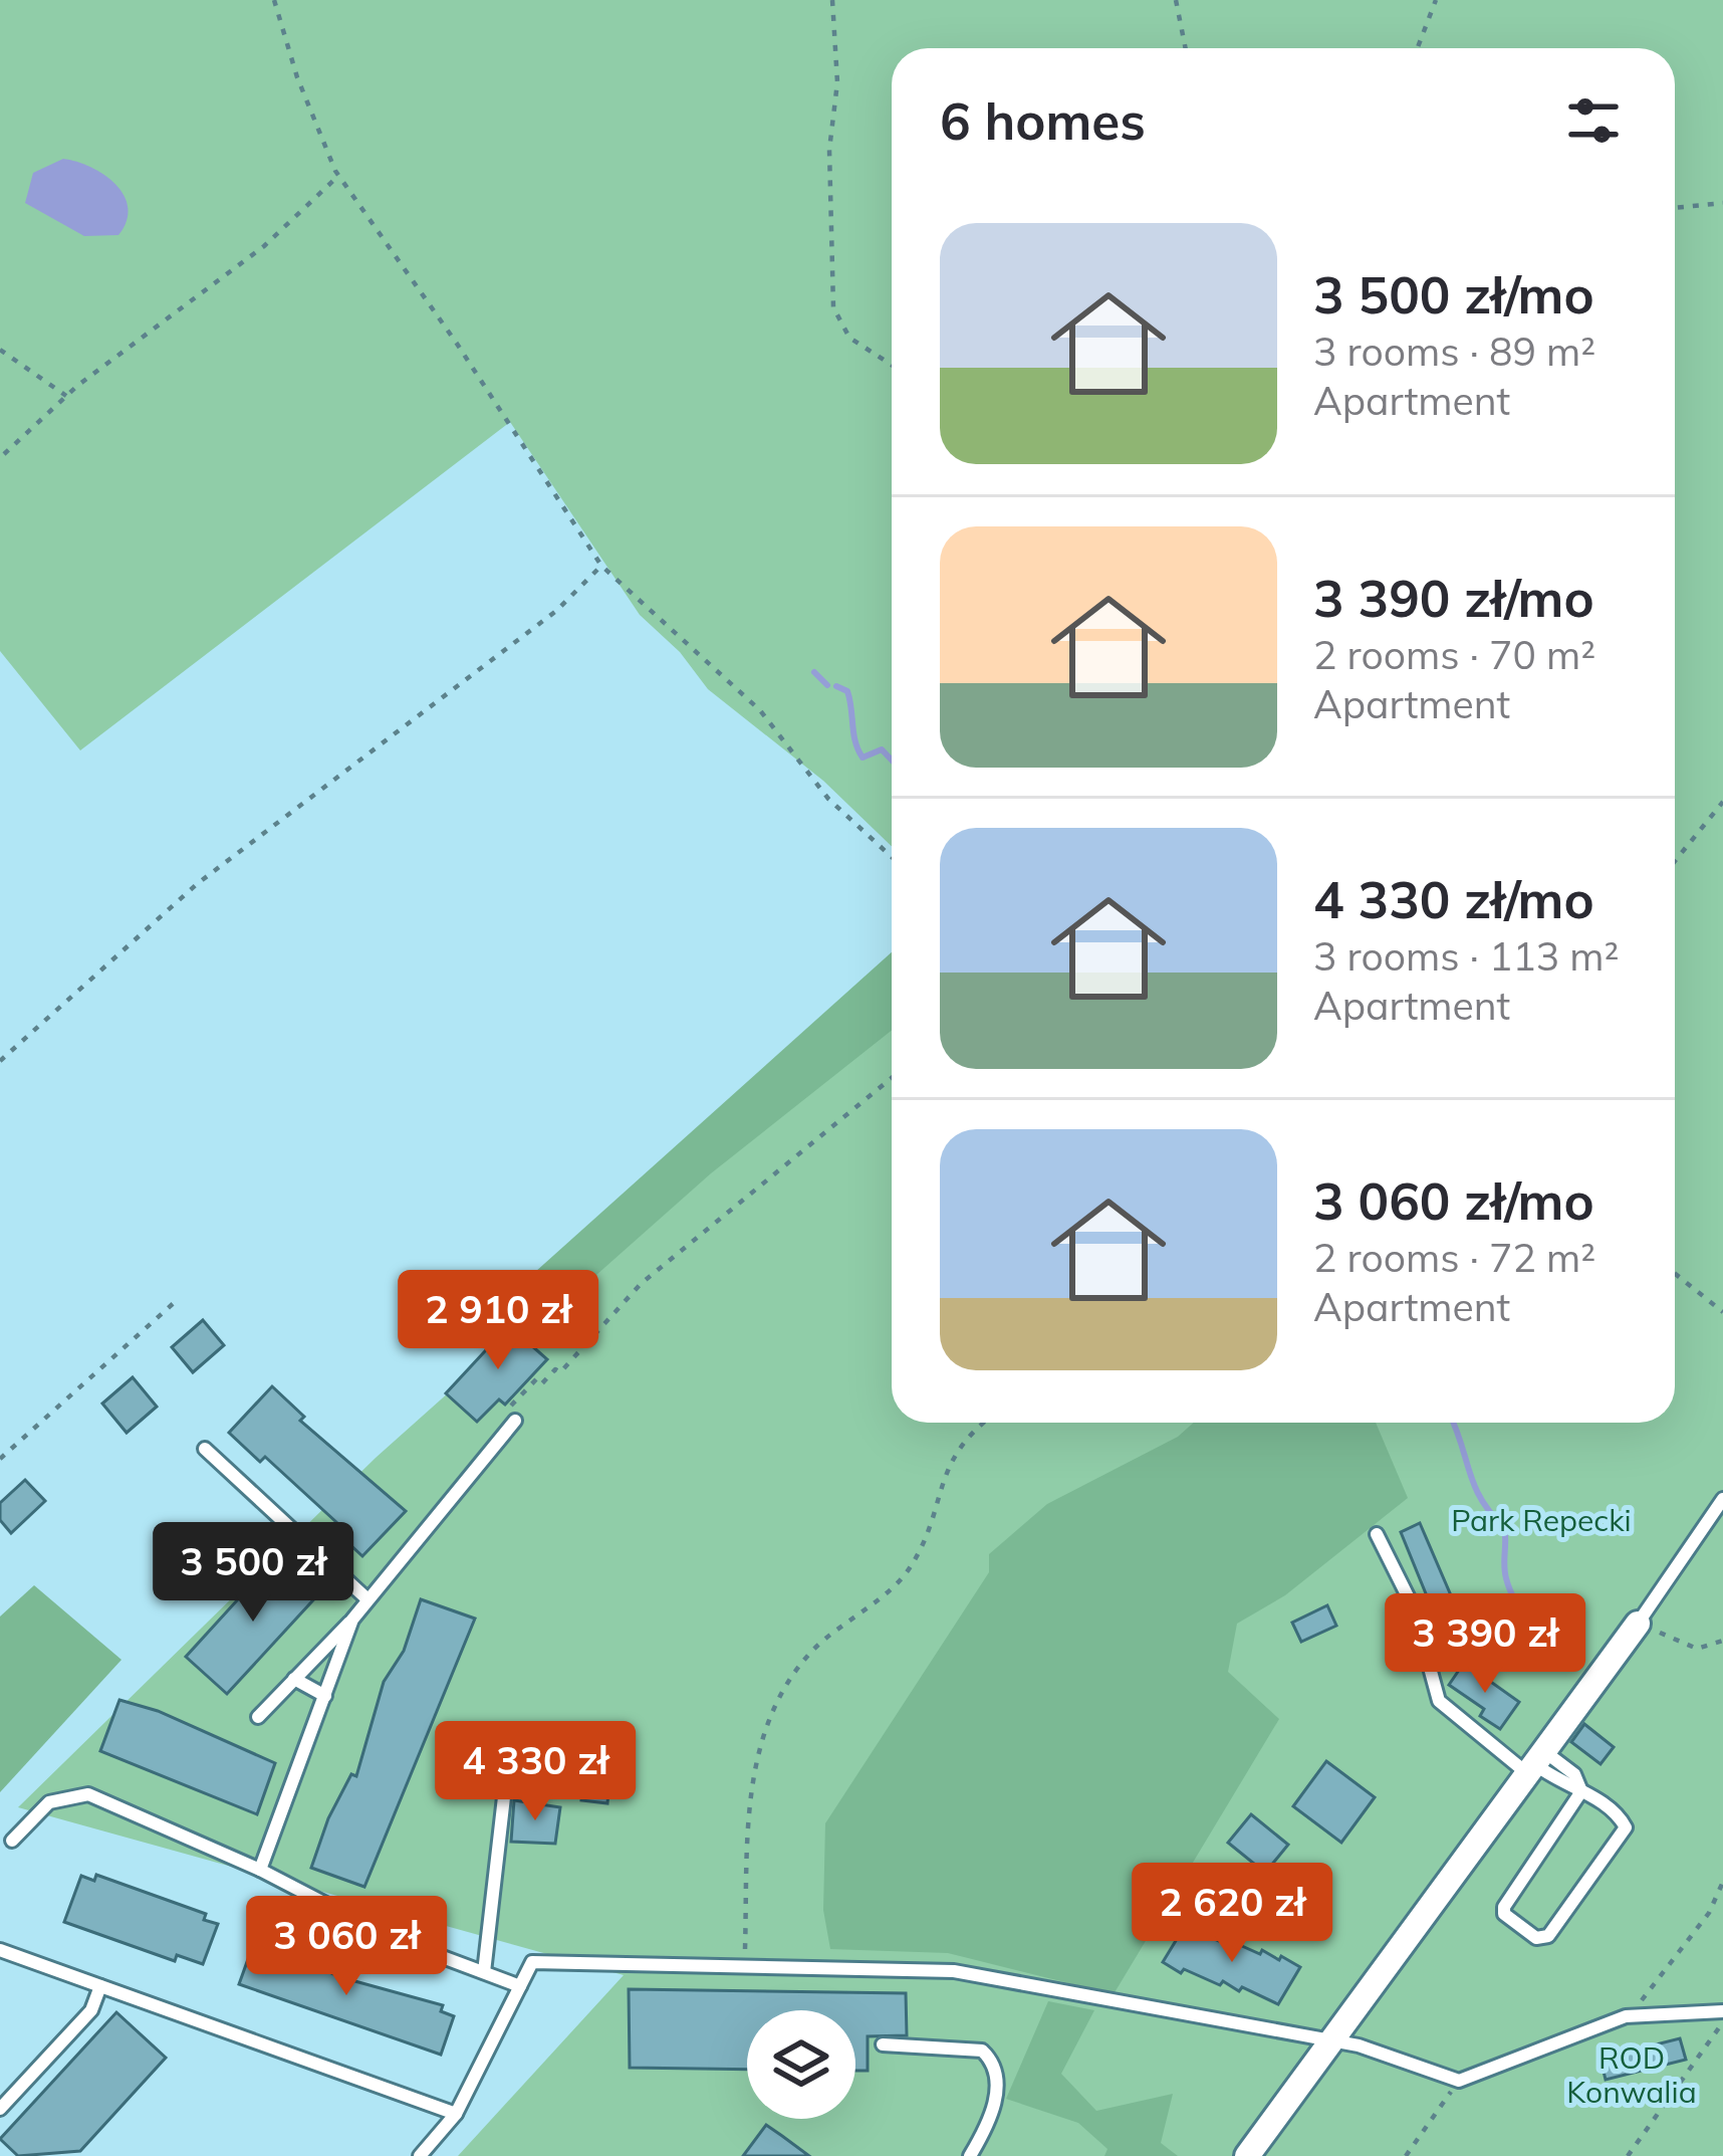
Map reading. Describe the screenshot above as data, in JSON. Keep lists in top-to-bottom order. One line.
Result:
{"parks":["Park Repecki","ROD Konwalia"],"page":{"heading":"6 homes","list":[{"name":"3 500 zł/mo","note":"3 rooms · 89 m² · Apartment"},{"name":"3 390 zł/mo","note":"2 rooms · 70 m² · Apartment"},{"name":"4 330 zł/mo","note":"3 rooms · 113 m² · Apartment"},{"name":"3 060 zł/mo","note":"2 rooms · 72 m² · Apartment"}],"price":["2 910 zł","3 500 zł","3 390 zł","4 330 zł","2 620 zł","3 060 zł"]}}
